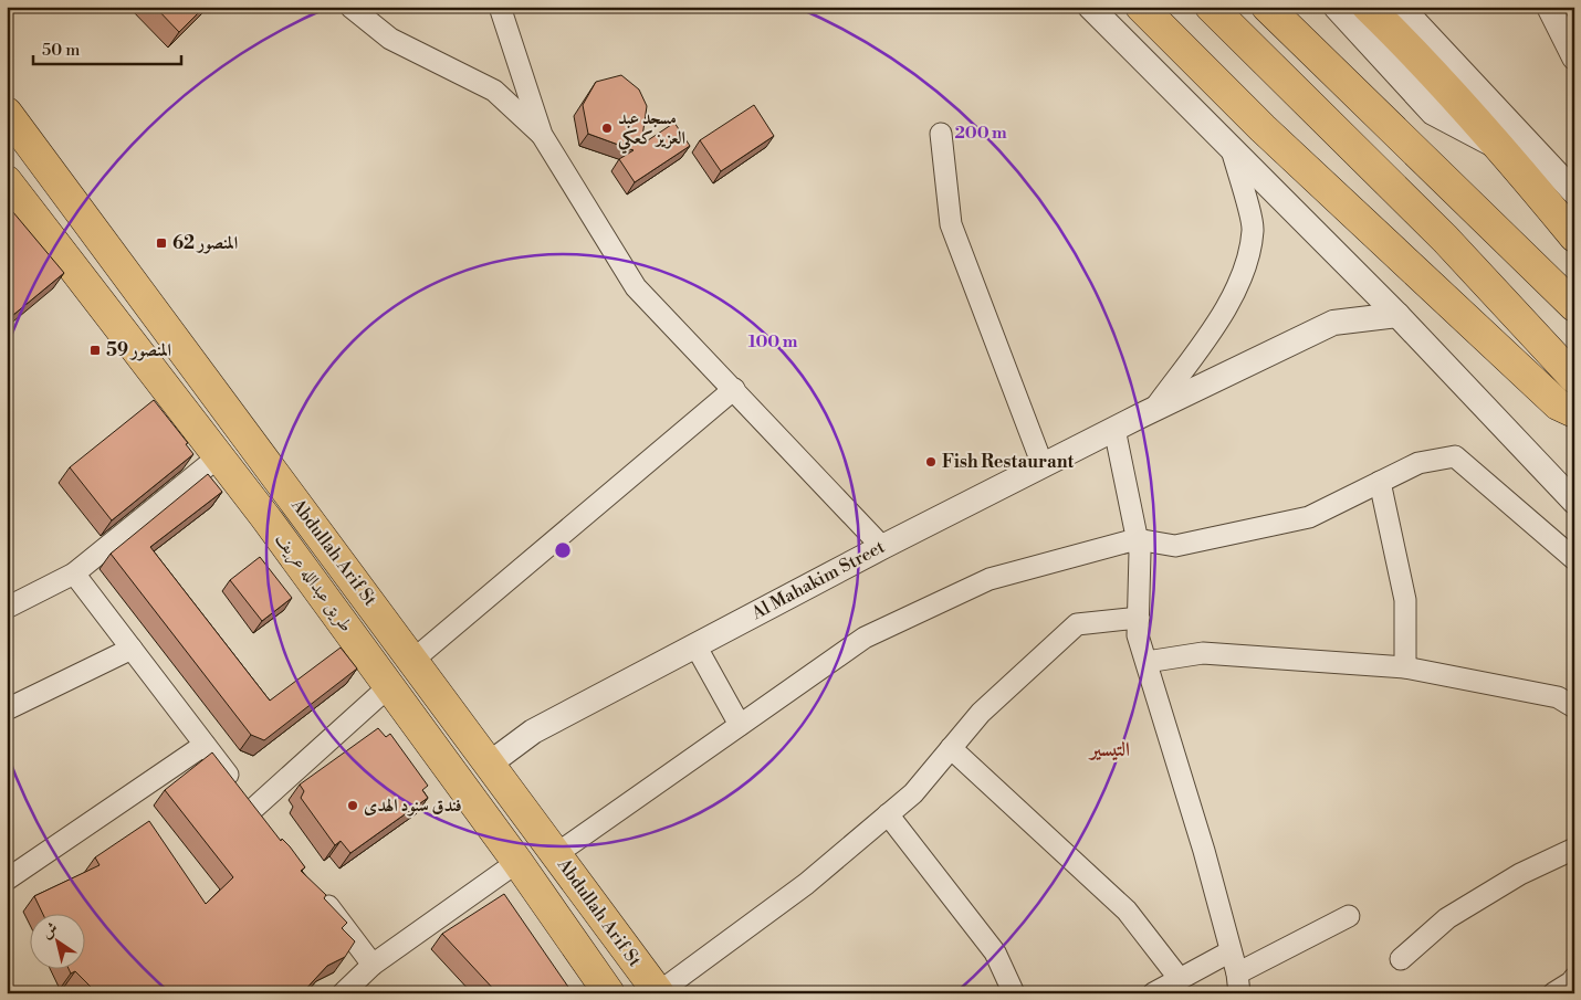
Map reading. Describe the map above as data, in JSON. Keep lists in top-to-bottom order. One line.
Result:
{"streets":{"main road":["Abdullah Arif St","طريق عبدالله عريف"],"street":["Al Mahakim Street"]},"crossings":[["Abdullah Arif St","Al Mahakim Street"]],"districts":["التيسير"],"places":{"other":["مسجد عبد العزيز كعكي","Fish Restaurant","فندق سنود الهدى"],"transit":["المنصور 62","المنصور 59"]},"scale_bar":"50 m","north":"top left","rings":["200 m","100 m"]}
